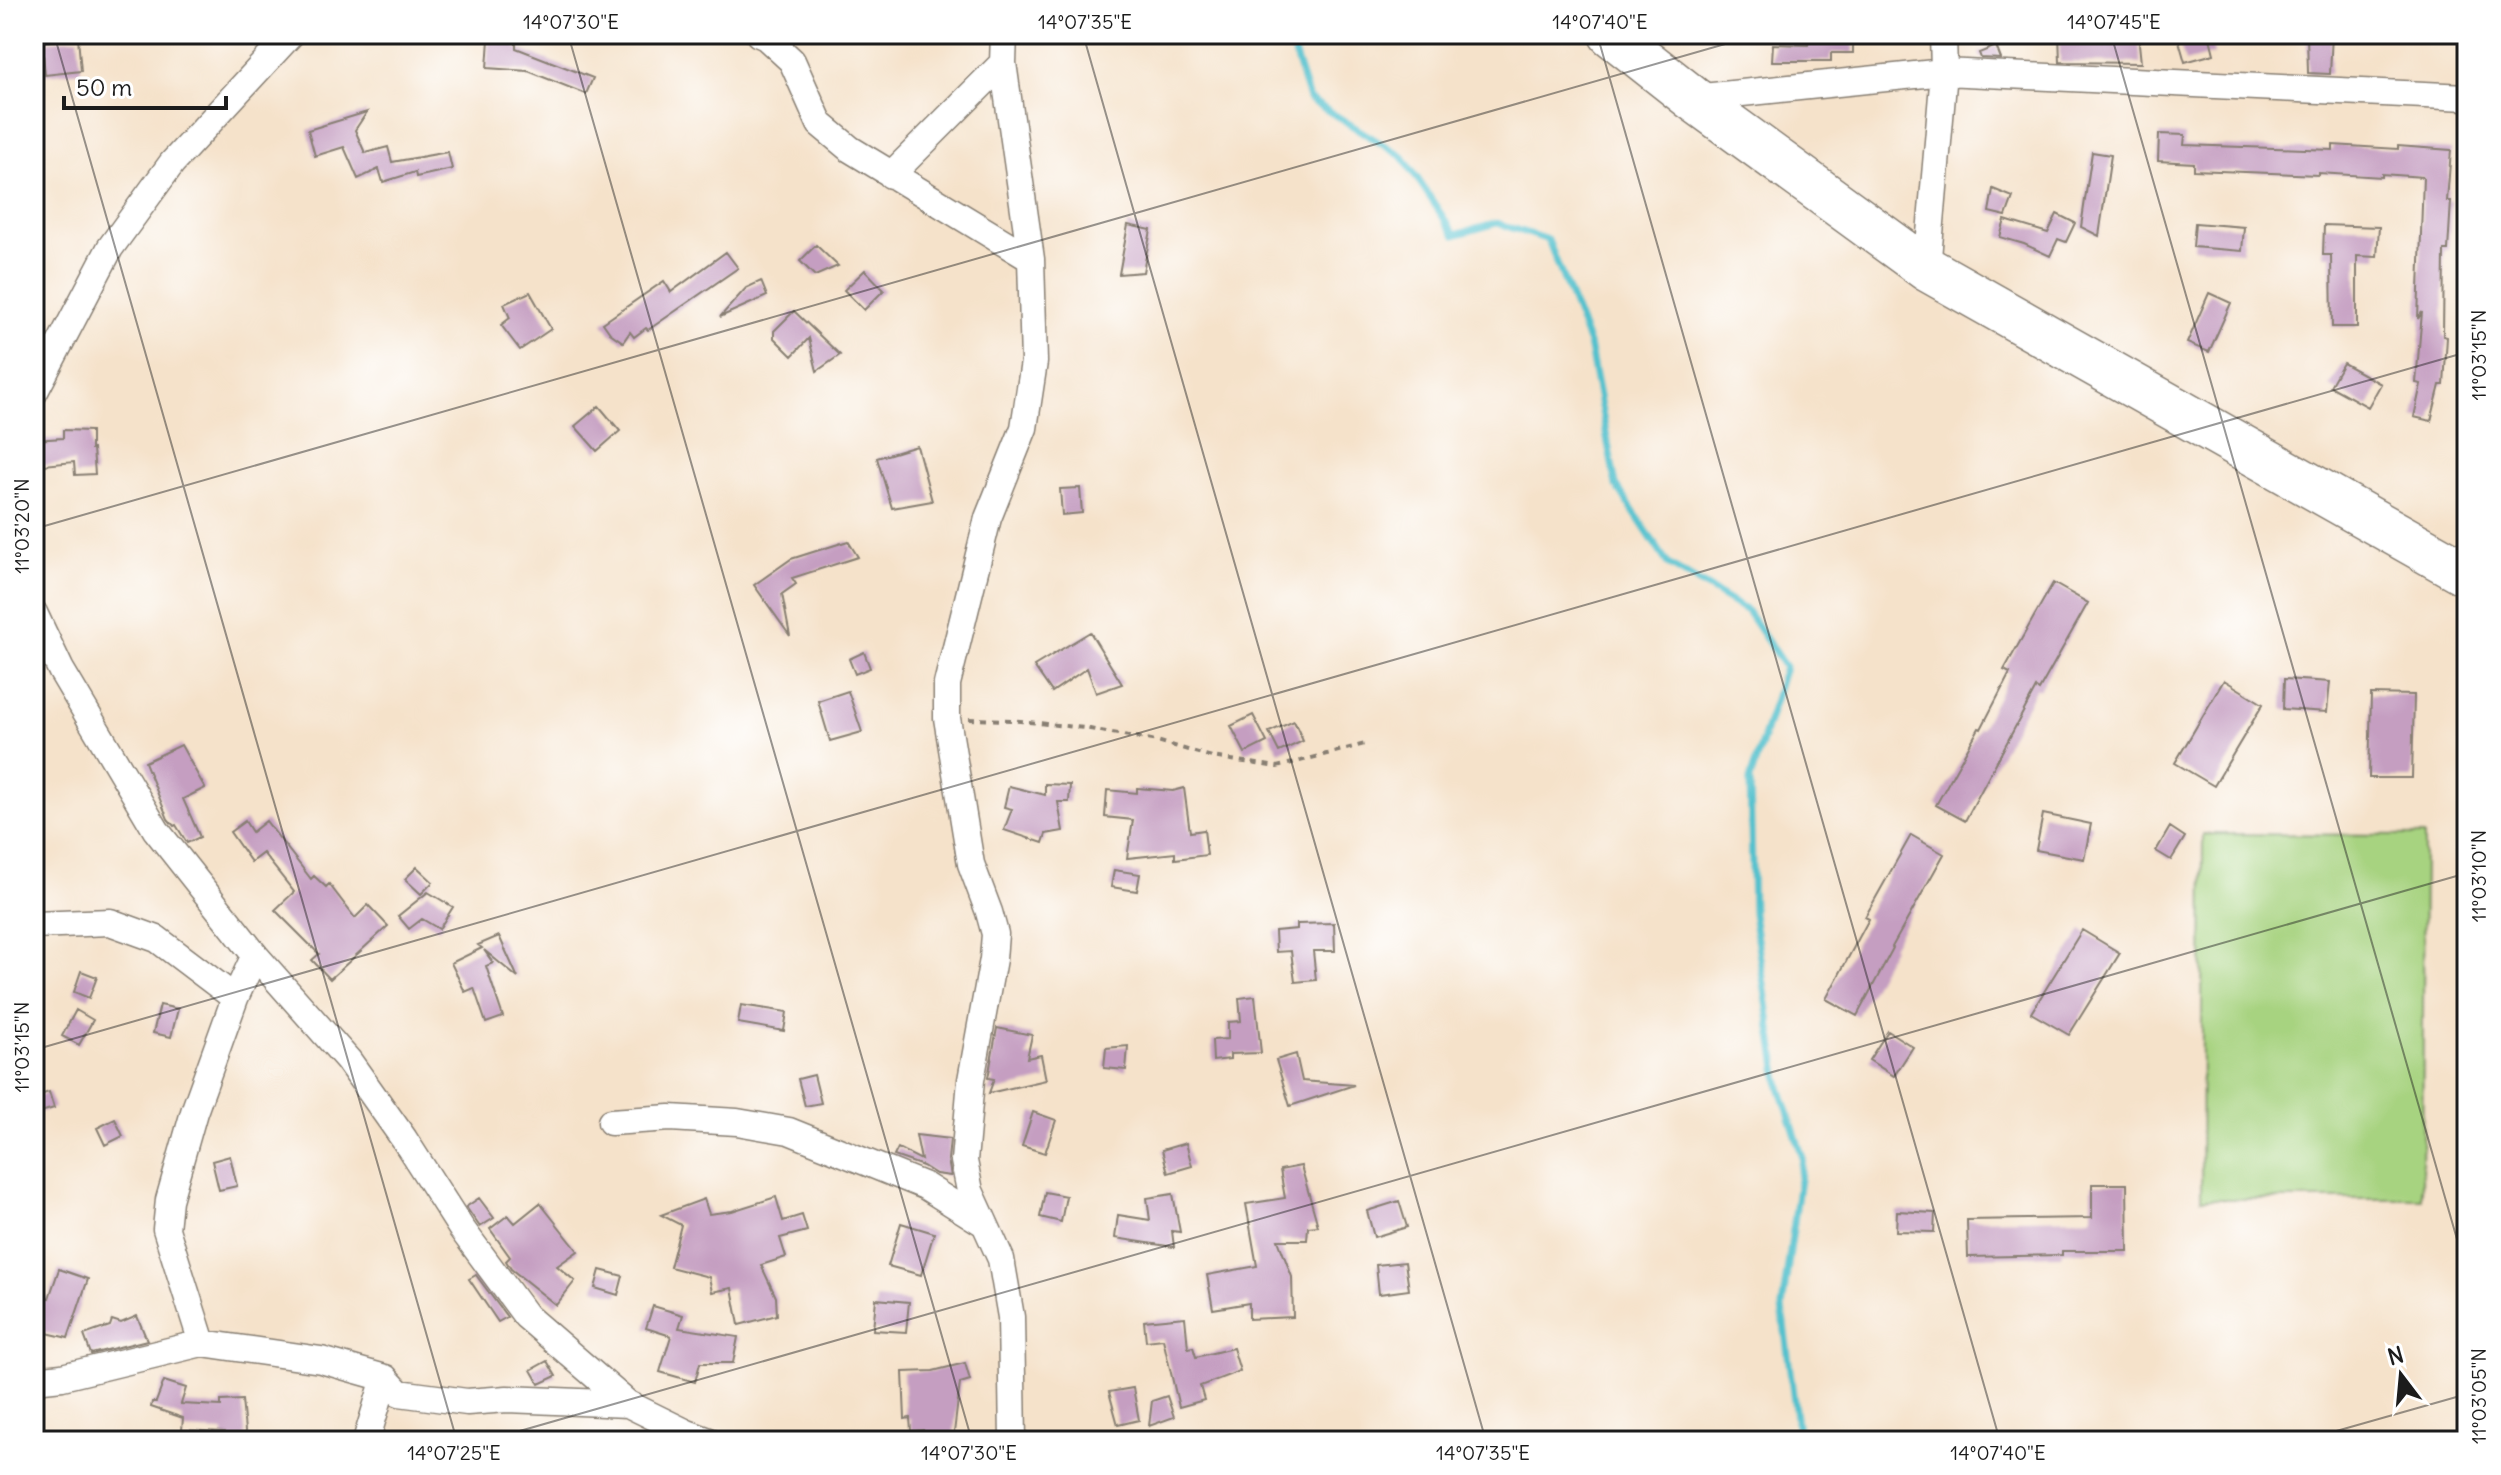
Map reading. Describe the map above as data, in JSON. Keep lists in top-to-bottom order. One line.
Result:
{"scale_bar":"50 m","north":"top","coordinates":["14°07'30\"E","14°07'35\"E","14°07'40\"E","14°07'45\"E","11°03'15\"N","11°03'20\"N","11°03'10\"N","11°03'05\"N","14°07'25\"E"]}
